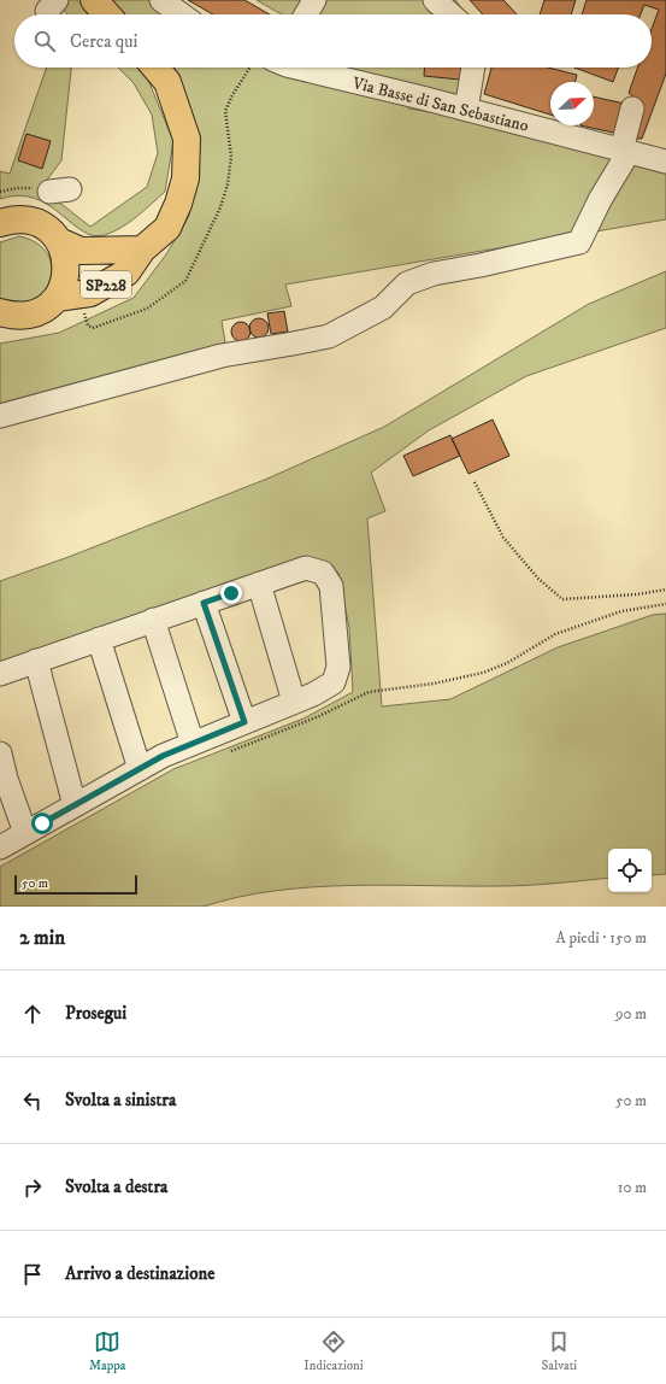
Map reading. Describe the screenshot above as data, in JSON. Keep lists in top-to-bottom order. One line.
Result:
{"streets":{"main road":["SP228"],"street":["Via Basse di San Sebastiano"]},"scale_bar":"50 m","north":"top right","page":{"search":"Cerca qui","scale":"50 m","heading":["2 min","A piedi · 150 m"],"list":[["Prosegui","90 m"],["Svolta a sinistra","50 m"],["Svolta a destra","10 m"],"Arrivo a destinazione"],"nav":["Mappa","Indicazioni","Salvati"]}}
